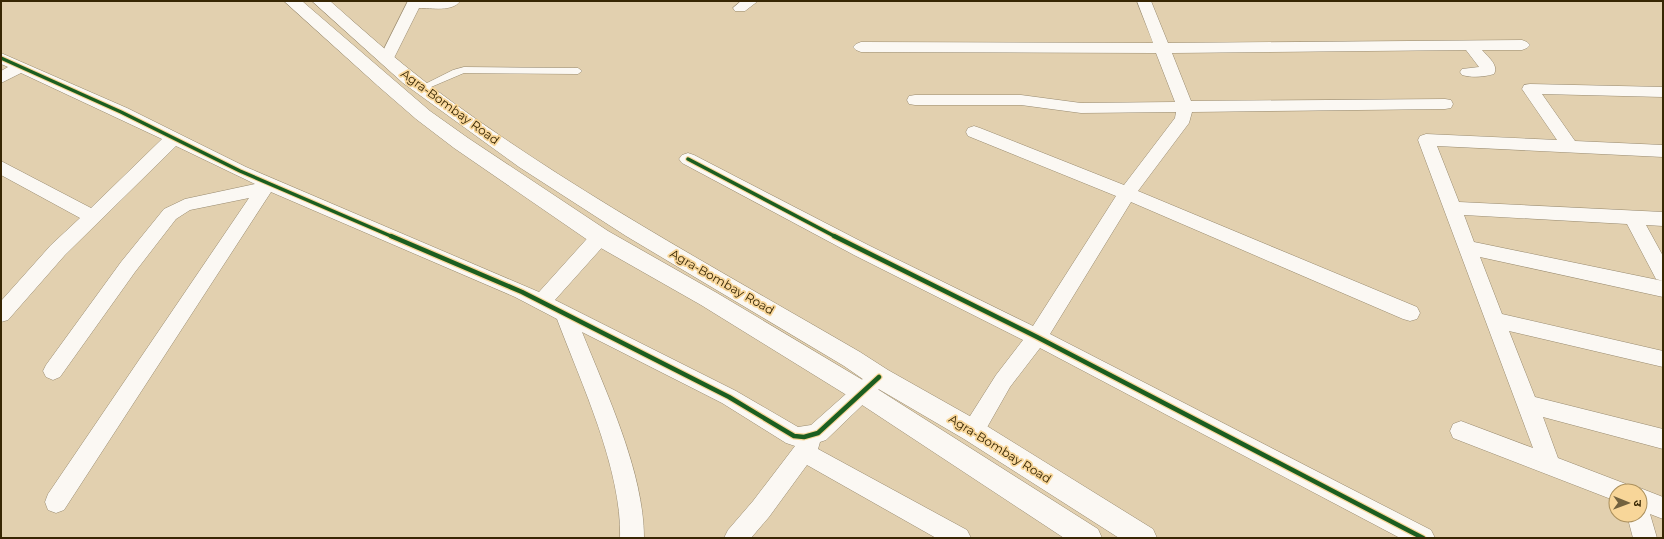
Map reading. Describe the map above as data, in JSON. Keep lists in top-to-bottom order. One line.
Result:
{"streets":{"main road":["Agra-Bombay Road"]},"north":"right"}
